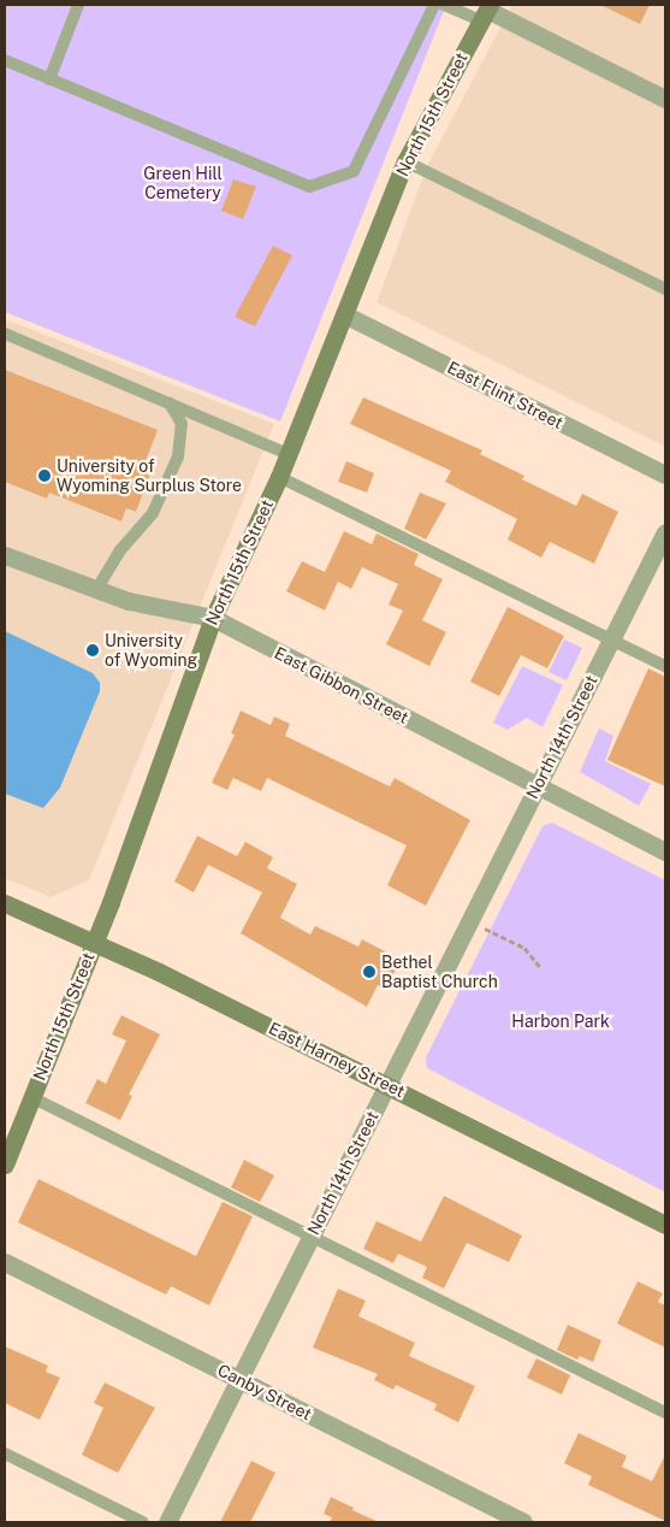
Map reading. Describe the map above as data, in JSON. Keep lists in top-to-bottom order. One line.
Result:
{"streets":{"main road":["North 15th Street","East Harney Street"],"street":["East Flint Street","East Gibbon Street","North 14th Street","Canby Street"]},"crossings":[["North 15th Street","East Flint Street"],["North 15th Street","East Gibbon Street"],["North 15th Street","East Harney Street"],["East Gibbon Street","North 14th Street"],["North 14th Street","East Harney Street"],["North 14th Street","Canby Street"]],"parks":["Green Hill Cemetery","Harbon Park"],"places":["University of Wyoming Surplus Store","University of Wyoming","Bethel Baptist Church"]}
